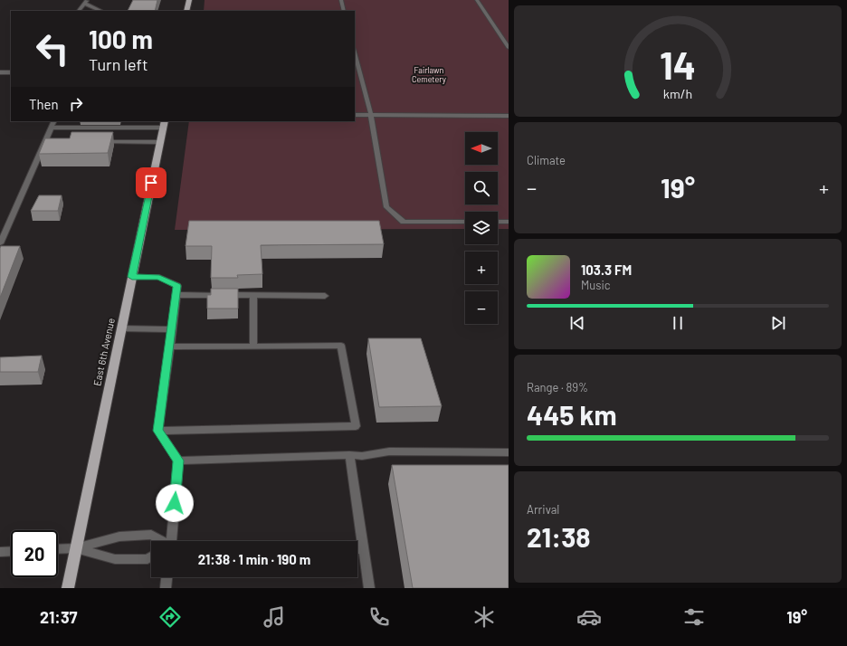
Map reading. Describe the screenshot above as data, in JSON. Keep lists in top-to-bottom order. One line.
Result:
{"streets":{"main road":["East 6th Avenue"]},"parks":["Fairlawn Cemetery"],"north":"left","page":{"turn":["100 m","Turn left"],"then":"Then","tile":["Climate",["Range · 89%","445 km"],["Arrival","21:38"]],"map_buttons":["+","−"],"heat":["−","19°","+"],"song":["103.3 FM","Music"],"limit":"20","trip":"21:38 · 1 min · 190 m","tabs":["21:37","19°"],"gauge":["14","km/h"]}}
